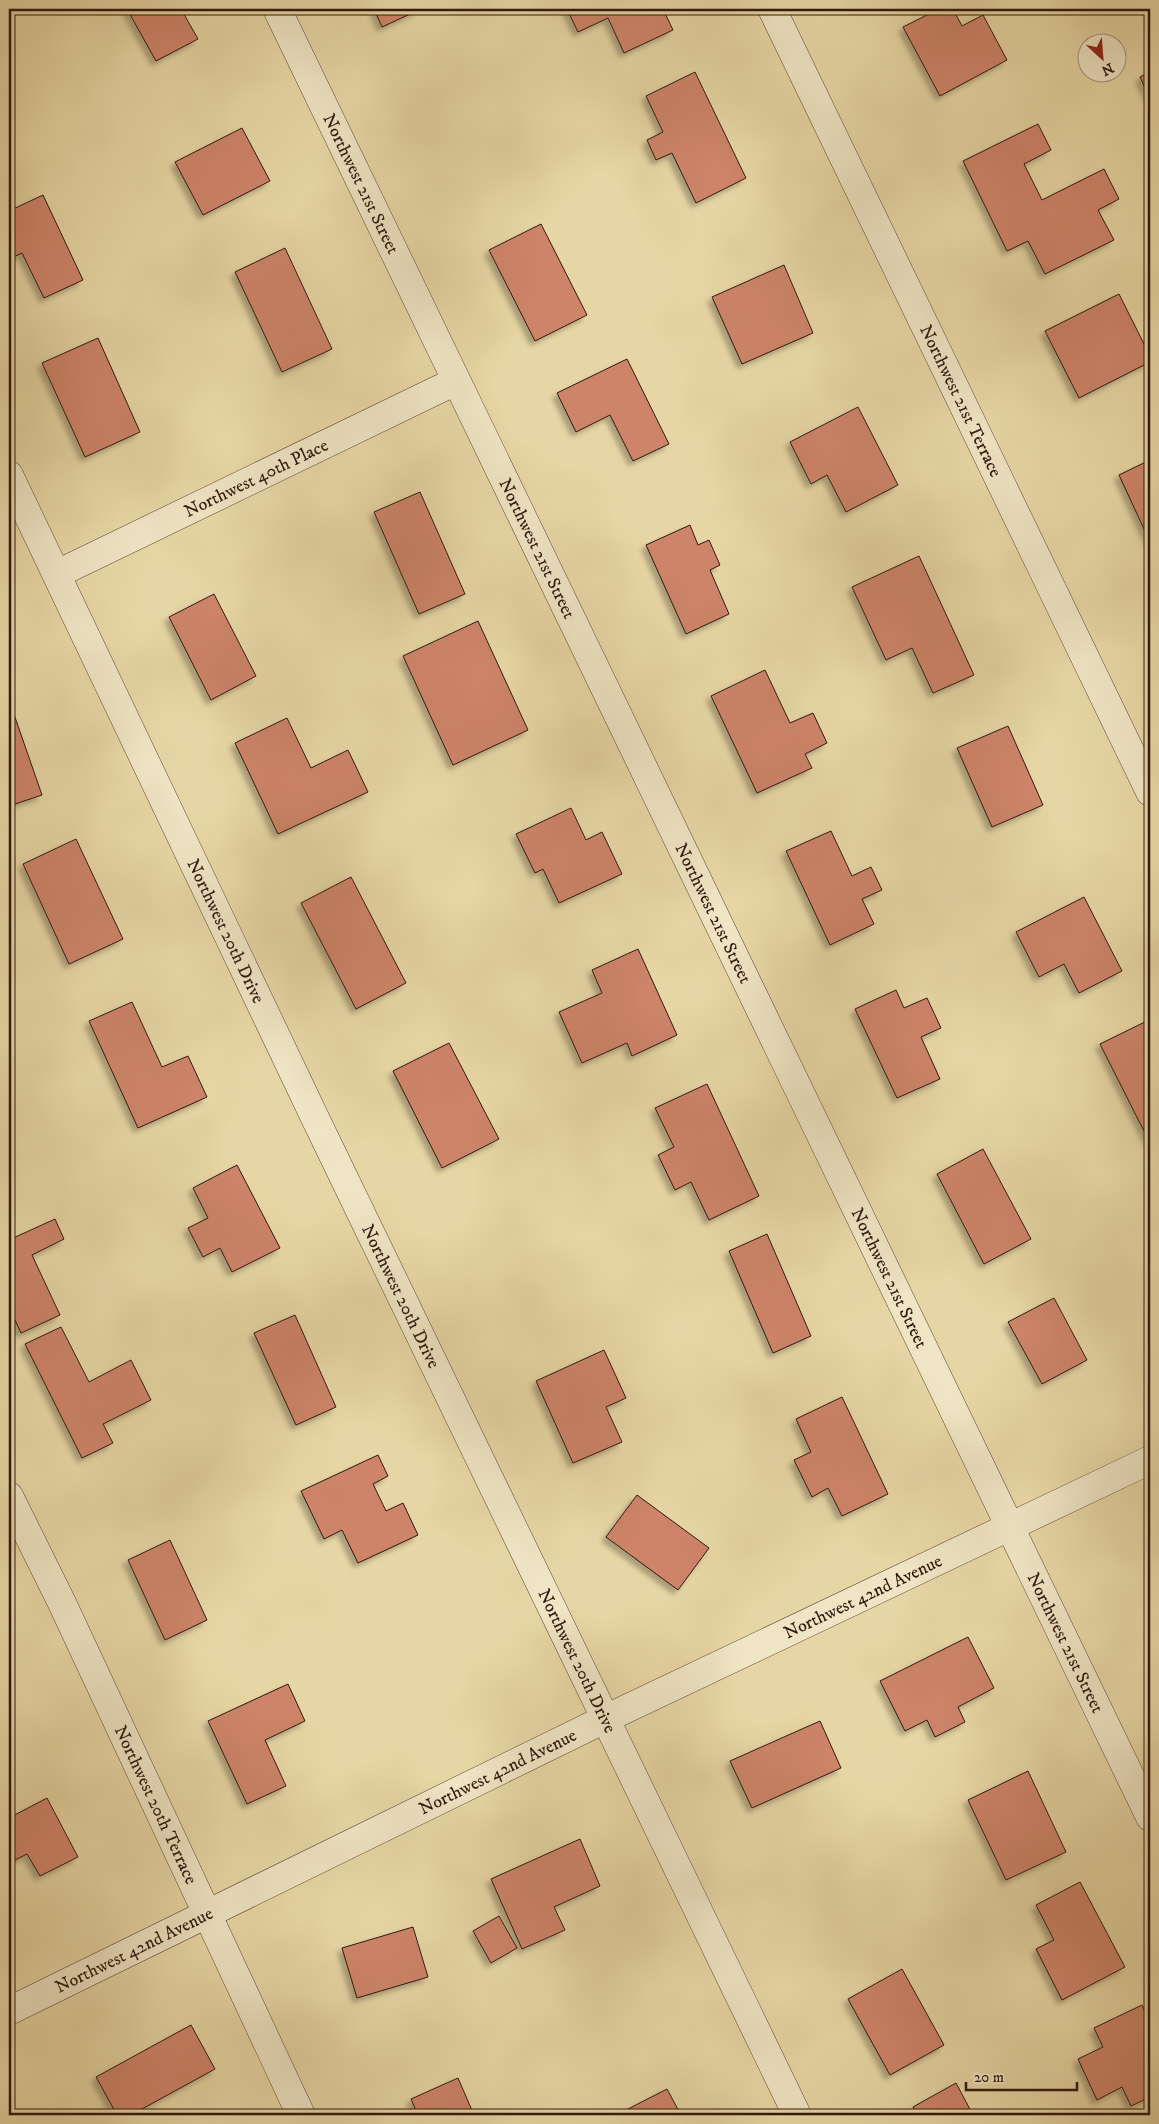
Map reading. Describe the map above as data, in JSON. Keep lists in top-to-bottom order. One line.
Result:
{"streets":{"street":["Northwest 21st Street","Northwest 21st Terrace","Northwest 40th Place","Northwest 20th Drive","Northwest 42nd Avenue","Northwest 20th Terrace"]},"crossings":[["Northwest 21st Street","Northwest 40th Place"],["Northwest 21st Street","Northwest 42nd Avenue"],["Northwest 40th Place","Northwest 20th Drive"],["Northwest 20th Drive","Northwest 42nd Avenue"],["Northwest 42nd Avenue","Northwest 20th Terrace"]],"scale_bar":"20 m","north":"bottom right"}
